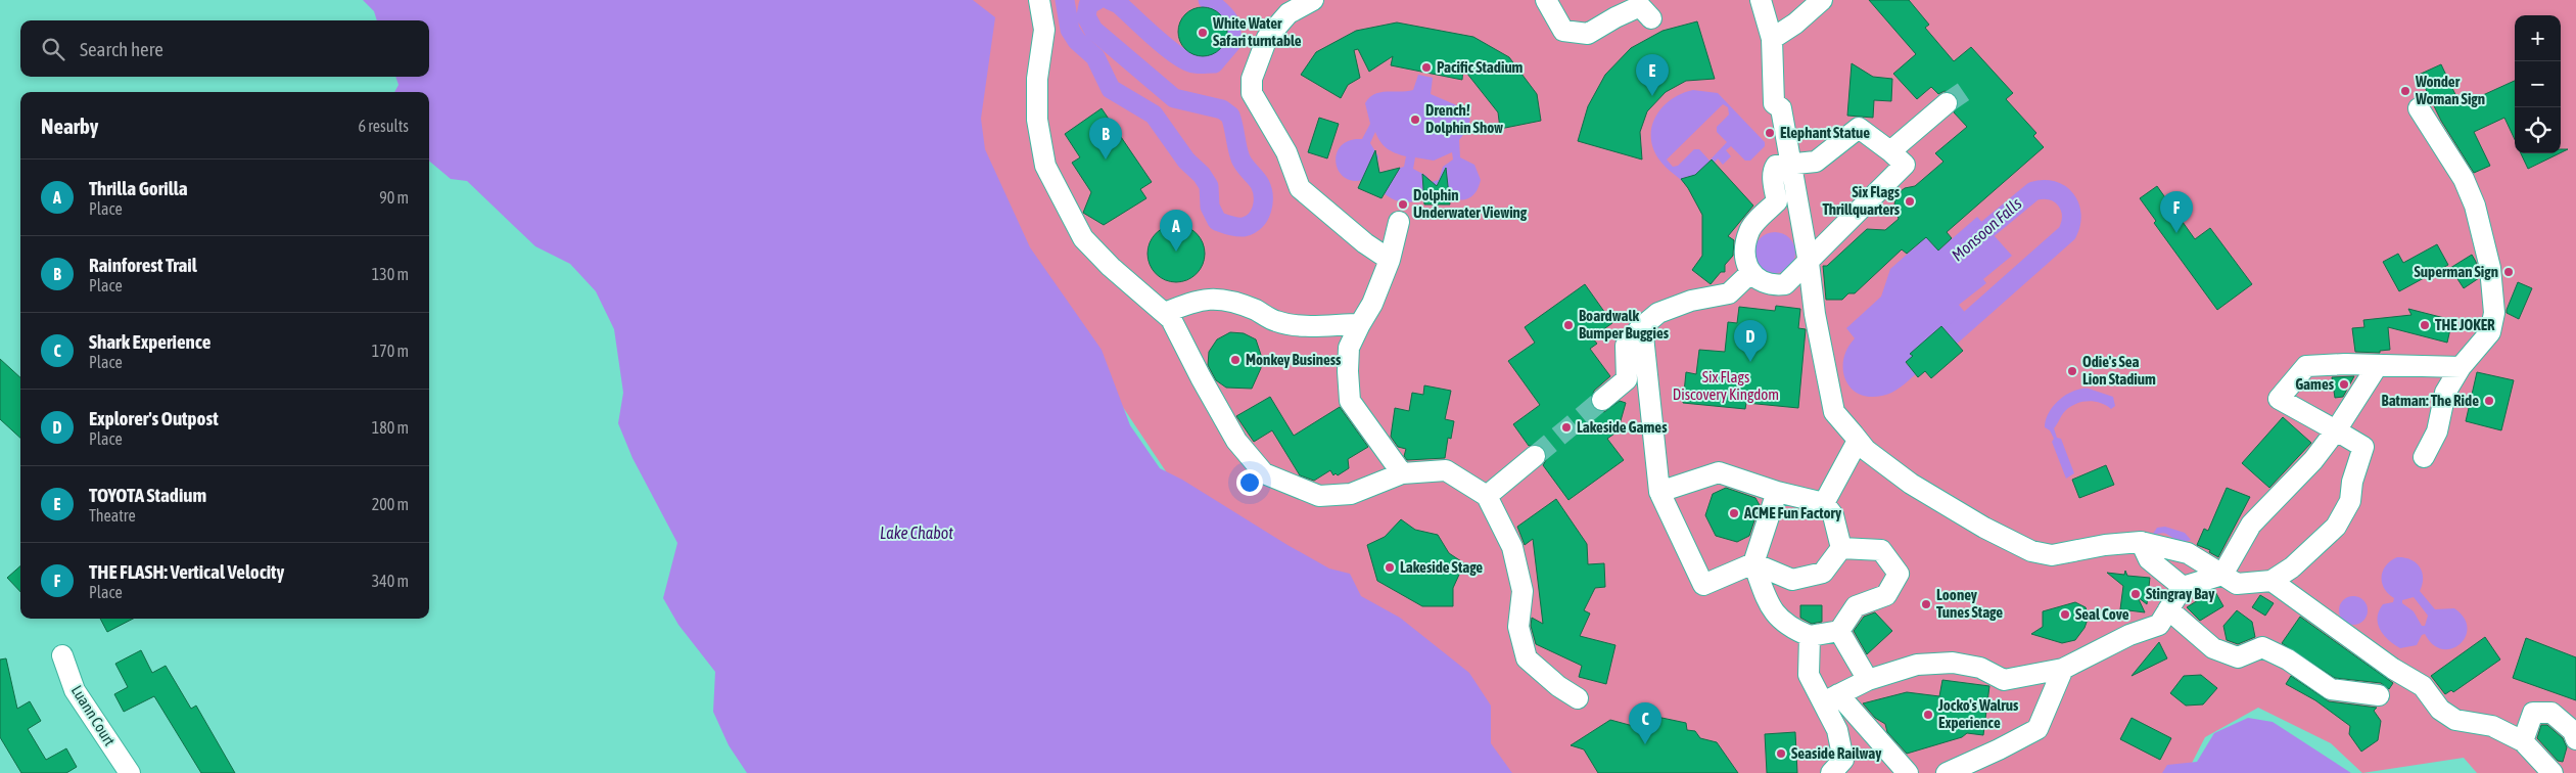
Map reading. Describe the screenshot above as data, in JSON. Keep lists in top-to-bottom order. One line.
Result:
{"streets":{"street":["Luann Court"]},"water":["Monsoon Falls","Lake Chabot"],"parks":["Six Flags Discovery Kingdom"],"places":["White Water Safari turntable","Pacific Stadium","Wonder Woman Sign","Drench! Dolphin Show","Elephant Statue","Six Flags Thrillquarters","Dolphin Underwater Viewing","Superman Sign","Boardwalk Bumper Buggies","THE JOKER","Monkey Business","Odie's Sea Lion Stadium","Games","Batman: The Ride","Lakeside Games","ACME Fun Factory","Lakeside Stage","Stingray Bay","Looney Tunes Stage","Seal Cove","Jocko's Walrus Experience","Seaside Railway"],"page":{"map_buttons":["+","−"],"search":"Search here","pins":["E","B","F","A","D","C"],"heading":["Nearby","6 results"],"list":[{"mark":"A","name":"Thrilla Gorilla","note":"Place","value":"90 m"},{"mark":"B","name":"Rainforest Trail","note":"Place","value":"130 m"},{"mark":"C","name":"Shark Experience","note":"Place","value":"170 m"},{"mark":"D","name":"Explorer's Outpost","note":"Place","value":"180 m"},{"mark":"E","name":"TOYOTA Stadium","note":"Theatre","value":"200 m"},{"mark":"F","name":"THE FLASH: Vertical Velocity","note":"Place","value":"340 m"}]}}
